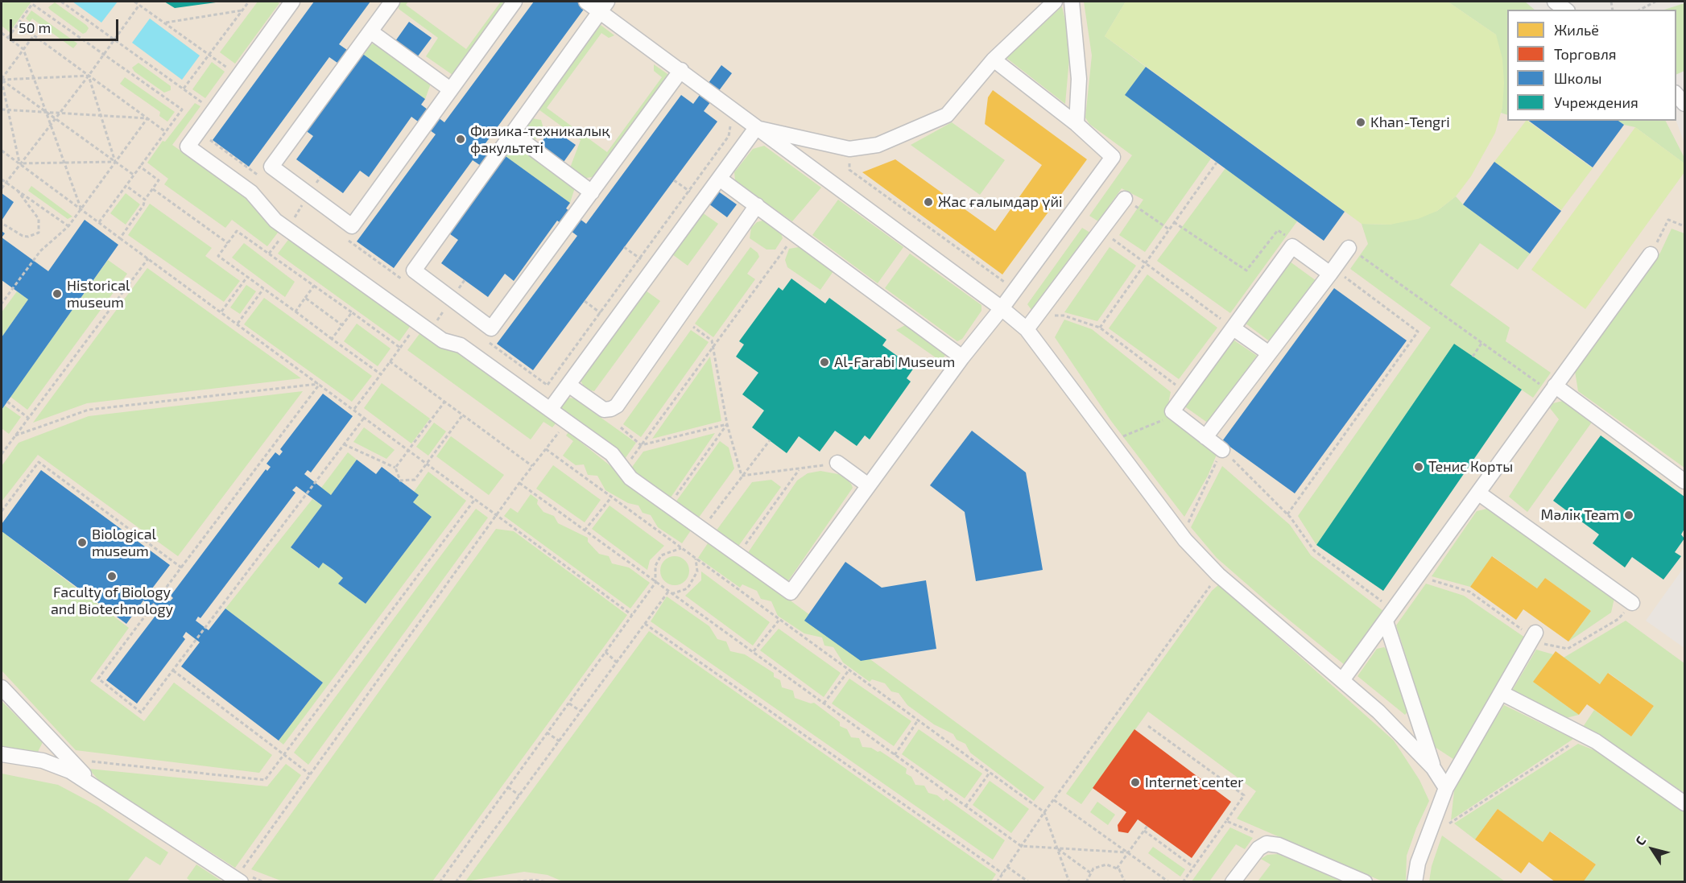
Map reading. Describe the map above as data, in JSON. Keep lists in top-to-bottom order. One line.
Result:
{"places":["Khan-Tengri","Физика-техникалық факультеті","Жас ғалымдар үйі","Historical museum","Al-Farabi Museum","Тенис Корты","Мәлік Team","Biological museum","Faculty of Biology and Biotechnology","Internet center"],"legend":["Жильё","Торговля","Школы","Учреждения"],"scale_bar":"50 m","north":"top left"}
